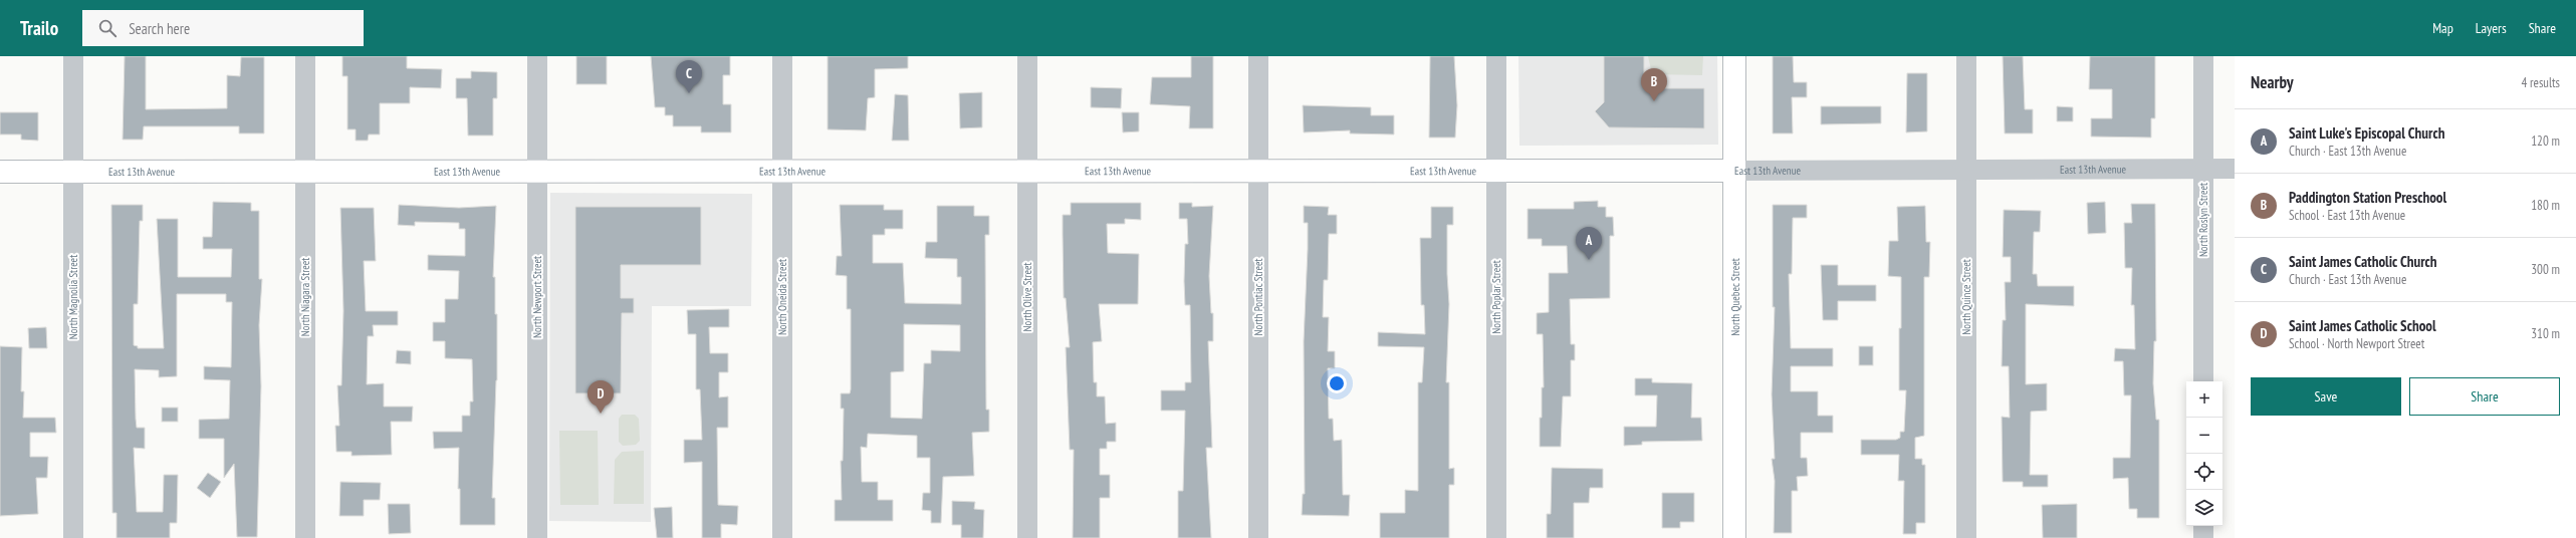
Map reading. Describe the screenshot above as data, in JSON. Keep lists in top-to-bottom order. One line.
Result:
{"streets":{"main road":["East 13th Avenue","North Quebec Street"],"street":["North Roslyn Street","North Magnolia Street","North Niagara Street","North Newport Street","North Oneida Street","North Olive Street","North Pontiac Street","North Poplar Street","North Quince Street"]},"crossings":[["East 13th Avenue","North Roslyn Street"],["East 13th Avenue","North Magnolia Street"],["East 13th Avenue","North Niagara Street"],["East 13th Avenue","North Newport Street"],["East 13th Avenue","North Oneida Street"],["East 13th Avenue","North Olive Street"],["East 13th Avenue","North Pontiac Street"],["East 13th Avenue","North Poplar Street"],["East 13th Avenue","North Quebec Street"],["East 13th Avenue","North Quince Street"]],"page":{"header":"Trailo","search":"Search here","nav":["Map","Layers","Share"],"heading":["Nearby","4 results"],"pins":["C","B","A","D"],"list":[{"mark":"A","name":"Saint Luke's Episcopal Church","note":"Church · East 13th Avenue","value":"120 m"},{"mark":"B","name":"Paddington Station Preschool","note":"School · East 13th Avenue","value":"180 m"},{"mark":"C","name":"Saint James Catholic Church","note":"Church · East 13th Avenue","value":"300 m"},{"mark":"D","name":"Saint James Catholic School","note":"School · North Newport Street","value":"310 m"}],"buttons":["Save","Share"],"map_buttons":["+","−"]}}
